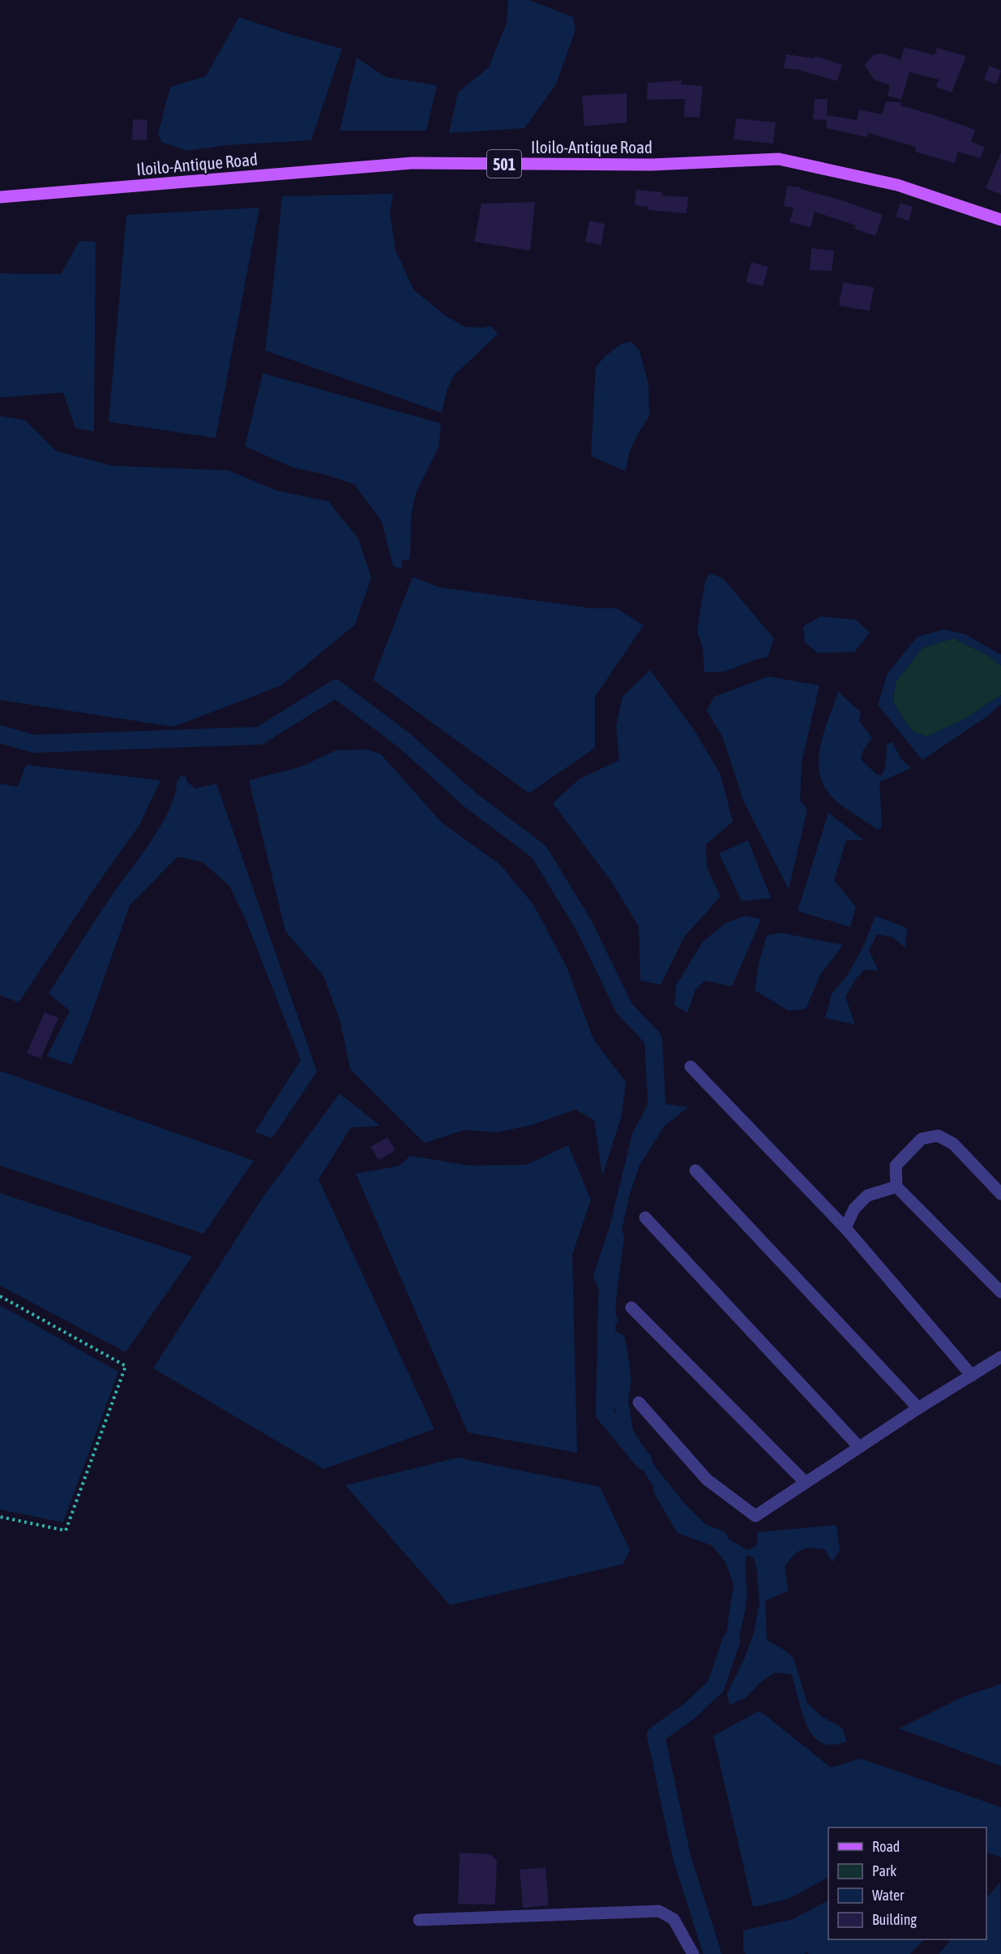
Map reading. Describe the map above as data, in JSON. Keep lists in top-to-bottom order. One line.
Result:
{"streets":{"main road":["Iloilo-Antique Road","501"]},"legend":["Road","Park","Water","Building"]}
